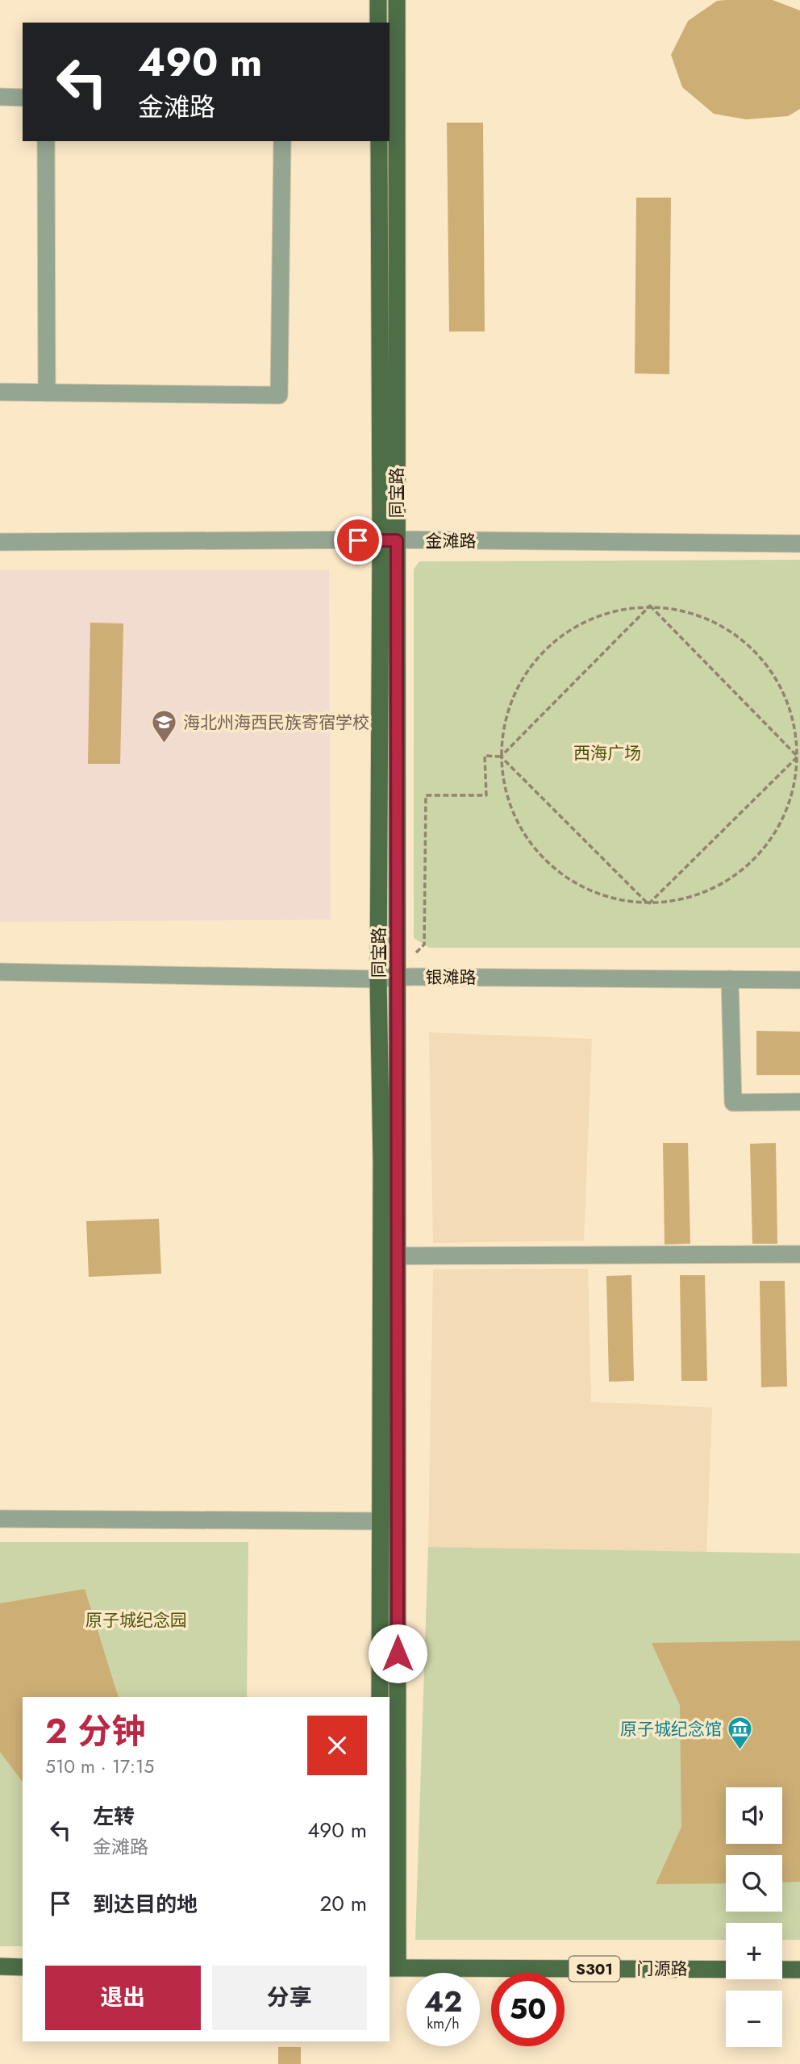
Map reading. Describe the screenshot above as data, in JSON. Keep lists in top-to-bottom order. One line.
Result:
{"streets":{"main road":["同宝路","S301","门源路"],"street":["金滩路","银滩路"]},"crossings":[["同宝路","金滩路"],["同宝路","银滩路"],["同宝路","门源路"]],"parks":["西海广场","原子城纪念园"],"places":{"school or university":["海北州海西民族寄宿学校"],"museum":["原子城纪念馆"]},"page":{"turn":["490 m","金滩路"],"heading":["2 分钟","510 m · 17:15"],"map_buttons":["+","−"],"list":[{"name":"左转","note":"金滩路","value":"490 m"},{"name":"到达目的地","value":"20 m"}],"buttons":["退出","分享"],"speed":"42 km/h","limit":"50"}}
